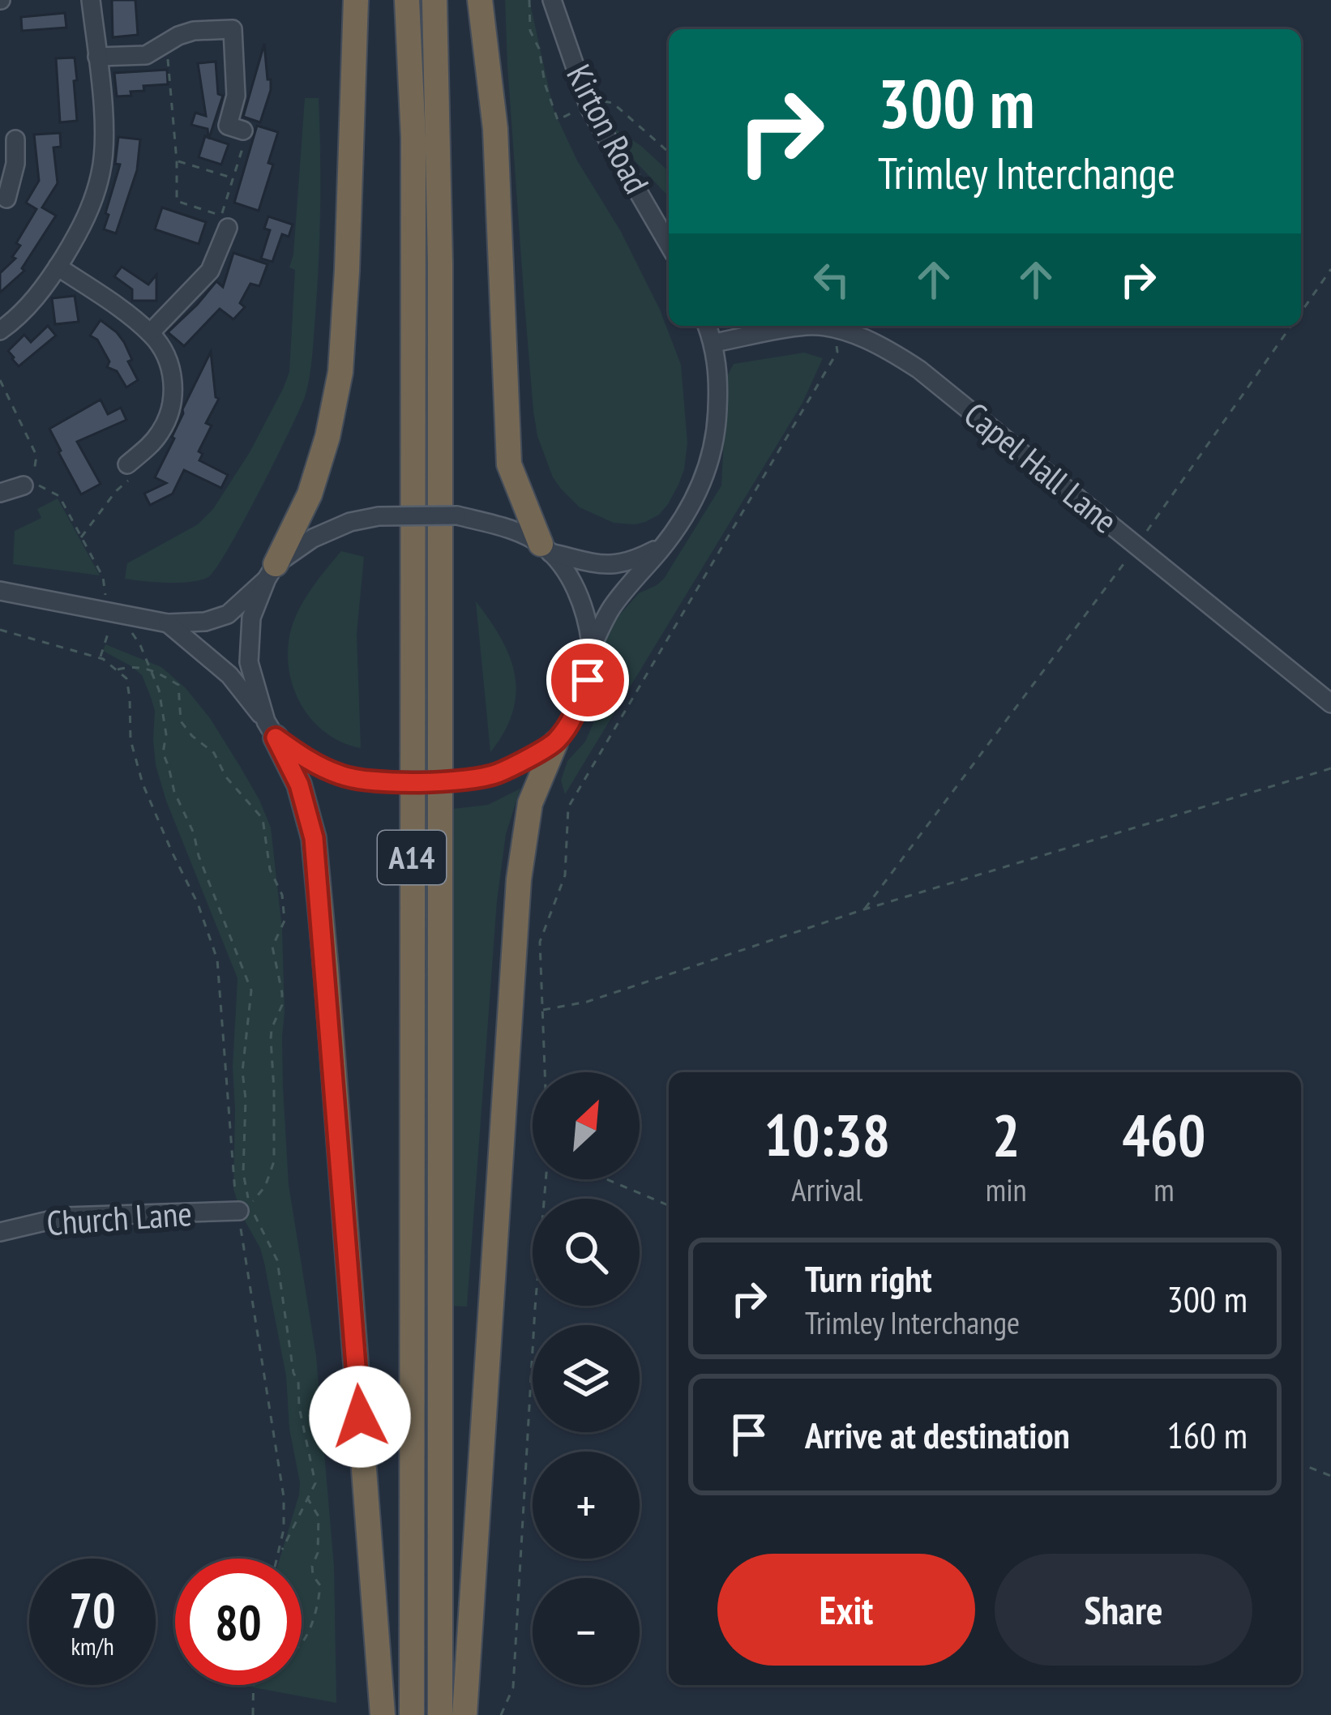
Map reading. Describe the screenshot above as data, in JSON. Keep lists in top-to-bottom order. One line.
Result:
{"streets":{"highway":["A14"],"street":["Kirton Road","Capel Hall Lane","Church Lane"]},"north":"top right","page":{"turn":["300 m","Trimley Interchange"],"map_buttons":["+","−"],"eta":["10:38","Arrival","2","min","460","m"],"list":[{"name":"Turn right","note":"Trimley Interchange","value":"300 m"},{"name":"Arrive at destination","value":"160 m"}],"buttons":["Exit","Share"],"speed":"70 km/h","limit":"80"}}
